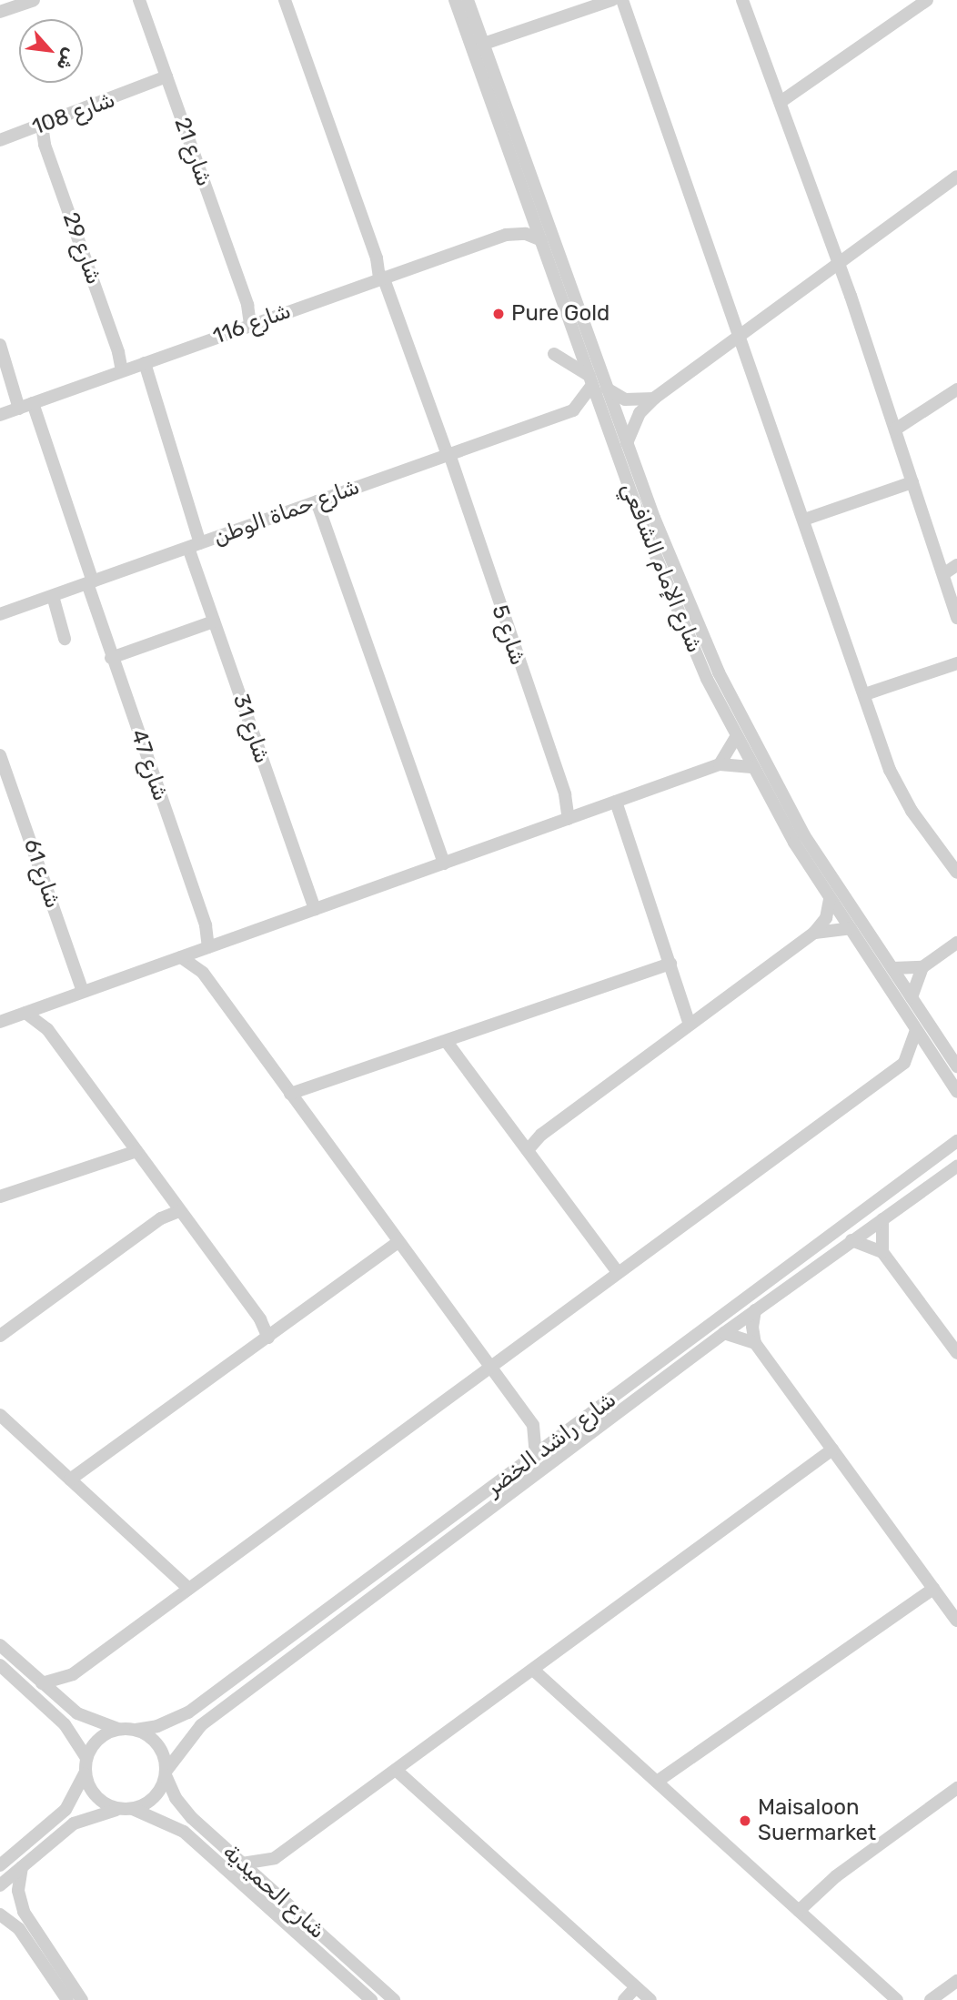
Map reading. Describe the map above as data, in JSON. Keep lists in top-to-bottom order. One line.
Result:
{"streets":{"street":["شارع 108","شارع 21","شارع 29","شارع 116","شارع حماة الوطن","شارع الإمام الشافعي","شارع 5","شارع 31","شارع 47","شارع 61","شارع راشد الخضر","شارع الحميدية"]},"crossings":[["شارع 108","شارع 21"],["شارع 108","شارع 29"],["شارع 21","شارع 116"],["شارع 29","شارع 116"],["شارع 29","شارع 31"],["شارع 116","شارع الإمام الشافعي"],["شارع 116","شارع 5"],["شارع 116","شارع 31"],["شارع 116","شارع 47"],["شارع حماة الوطن","شارع 5"],["شارع حماة الوطن","شارع 31"],["شارع حماة الوطن","شارع 47"],["شارع راشد الخضر","شارع الحميدية"]],"places":["Pure Gold","Maisaloon Suermarket"],"north":"bottom right"}
